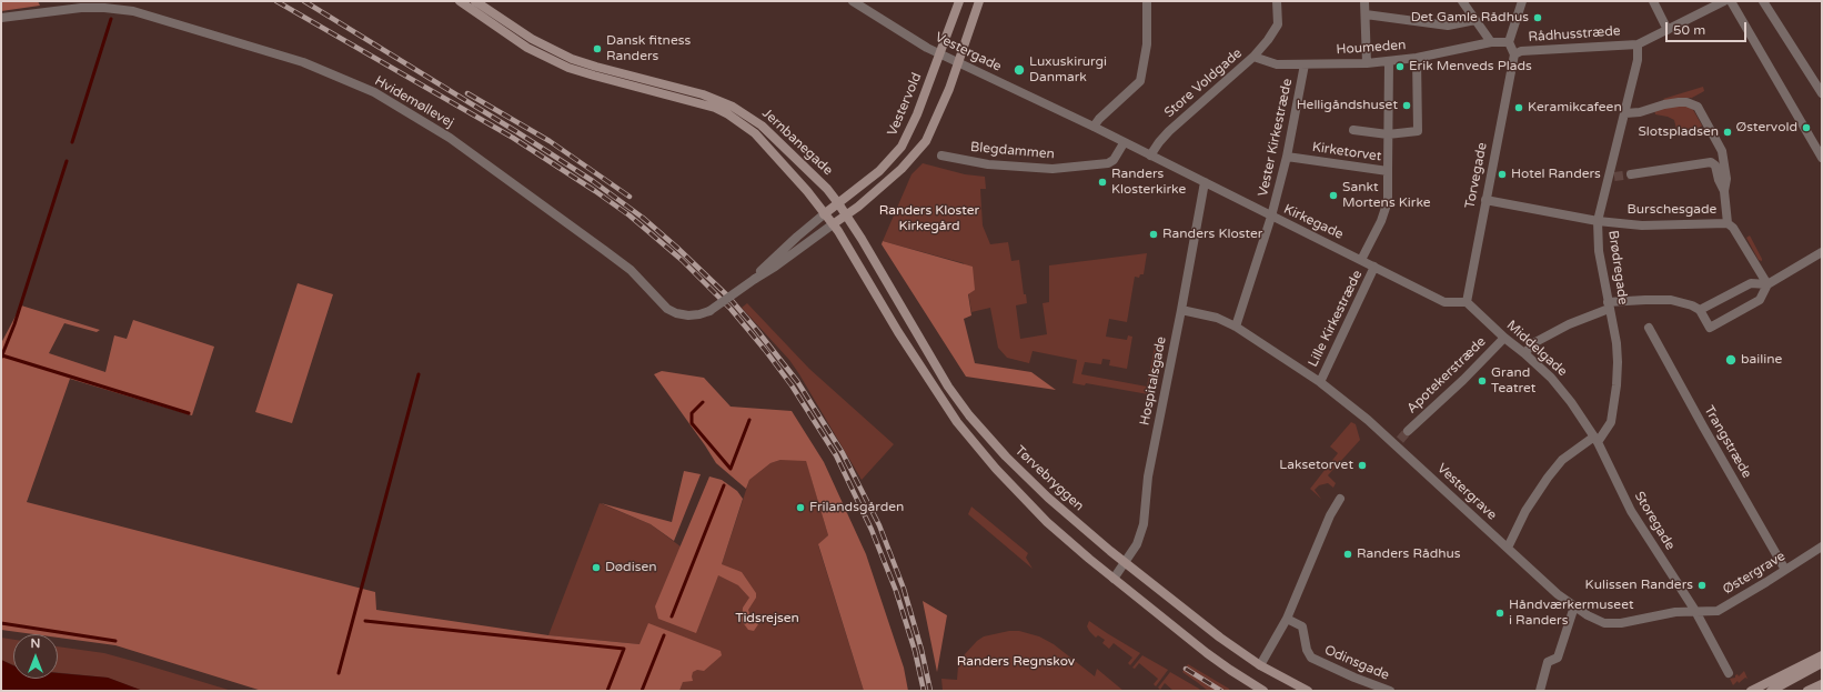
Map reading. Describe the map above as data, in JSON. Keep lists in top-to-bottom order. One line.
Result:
{"streets":{"main road":["Vestervold","Jernbanegade","Tørvebryggen"],"street":["Rådhusstræde","Houmeden","Vestergade","Store Voldgade","Hvidemøllevej","Vester Kirkestræde","Blegdammen","Kirketorvet","Torvegade","Burschesgade","Kirkegade","Brødregade","Lille Kirkestræde","Middelgade","Apotekerstræde","Hospitalsgade","Trangstræde","Vestergrave","Storegade","Østergrave","Odinsgade"]},"crossings":[["Rådhusstræde","Torvegade"],["Rådhusstræde","Brødregade"],["Houmeden","Store Voldgade"],["Houmeden","Vester Kirkestræde"],["Vestergade","Vestervold"],["Vestergade","Blegdammen"],["Store Voldgade","Kirkegade"],["Hvidemøllevej","Vestervold"],["Hvidemøllevej","Jernbanegade"],["Vestervold","Jernbanegade"],["Vester Kirkestræde","Kirketorvet"],["Vester Kirkestræde","Kirkegade"],["Vester Kirkestræde","Vestergrave"],["Jernbanegade","Tørvebryggen"],["Kirketorvet","Kirkegade"],["Torvegade","Burschesgade"],["Torvegade","Kirkegade"],["Torvegade","Middelgade"],["Burschesgade","Brødregade"],["Kirkegade","Lille Kirkestræde"],["Kirkegade","Middelgade"],["Kirkegade","Hospitalsgade"],["Brødregade","Middelgade"],["Brødregade","Storegade"],["Lille Kirkestræde","Vestergrave"],["Middelgade","Apotekerstræde"],["Middelgade","Storegade"],["Hospitalsgade","Tørvebryggen"],["Hospitalsgade","Vestergrave"],["Trangstræde","Østergrave"],["Vestergrave","Storegade"],["Vestergrave","Østergrave"],["Storegade","Østergrave"]],"parks":["Randers Kloster Kirkegård","Tidsrejsen","Randers Regnskov"],"places":["Det Gamle Rådhus","Dansk fitness Randers","Erik Menveds Plads","Luxuskirurgi Danmark","Helligåndshuset","Keramikcafeen","Østervold","Slotspladsen","Hotel Randers","Randers Klosterkirke","Sankt Mortens Kirke","Randers Kloster","bailine","Grand Teatret","Laksetorvet","Frilandsgården","Randers Rådhus","Dødisen","Kulissen Randers","Håndværkermuseet i Randers"],"scale_bar":"50 m","north":"top"}
